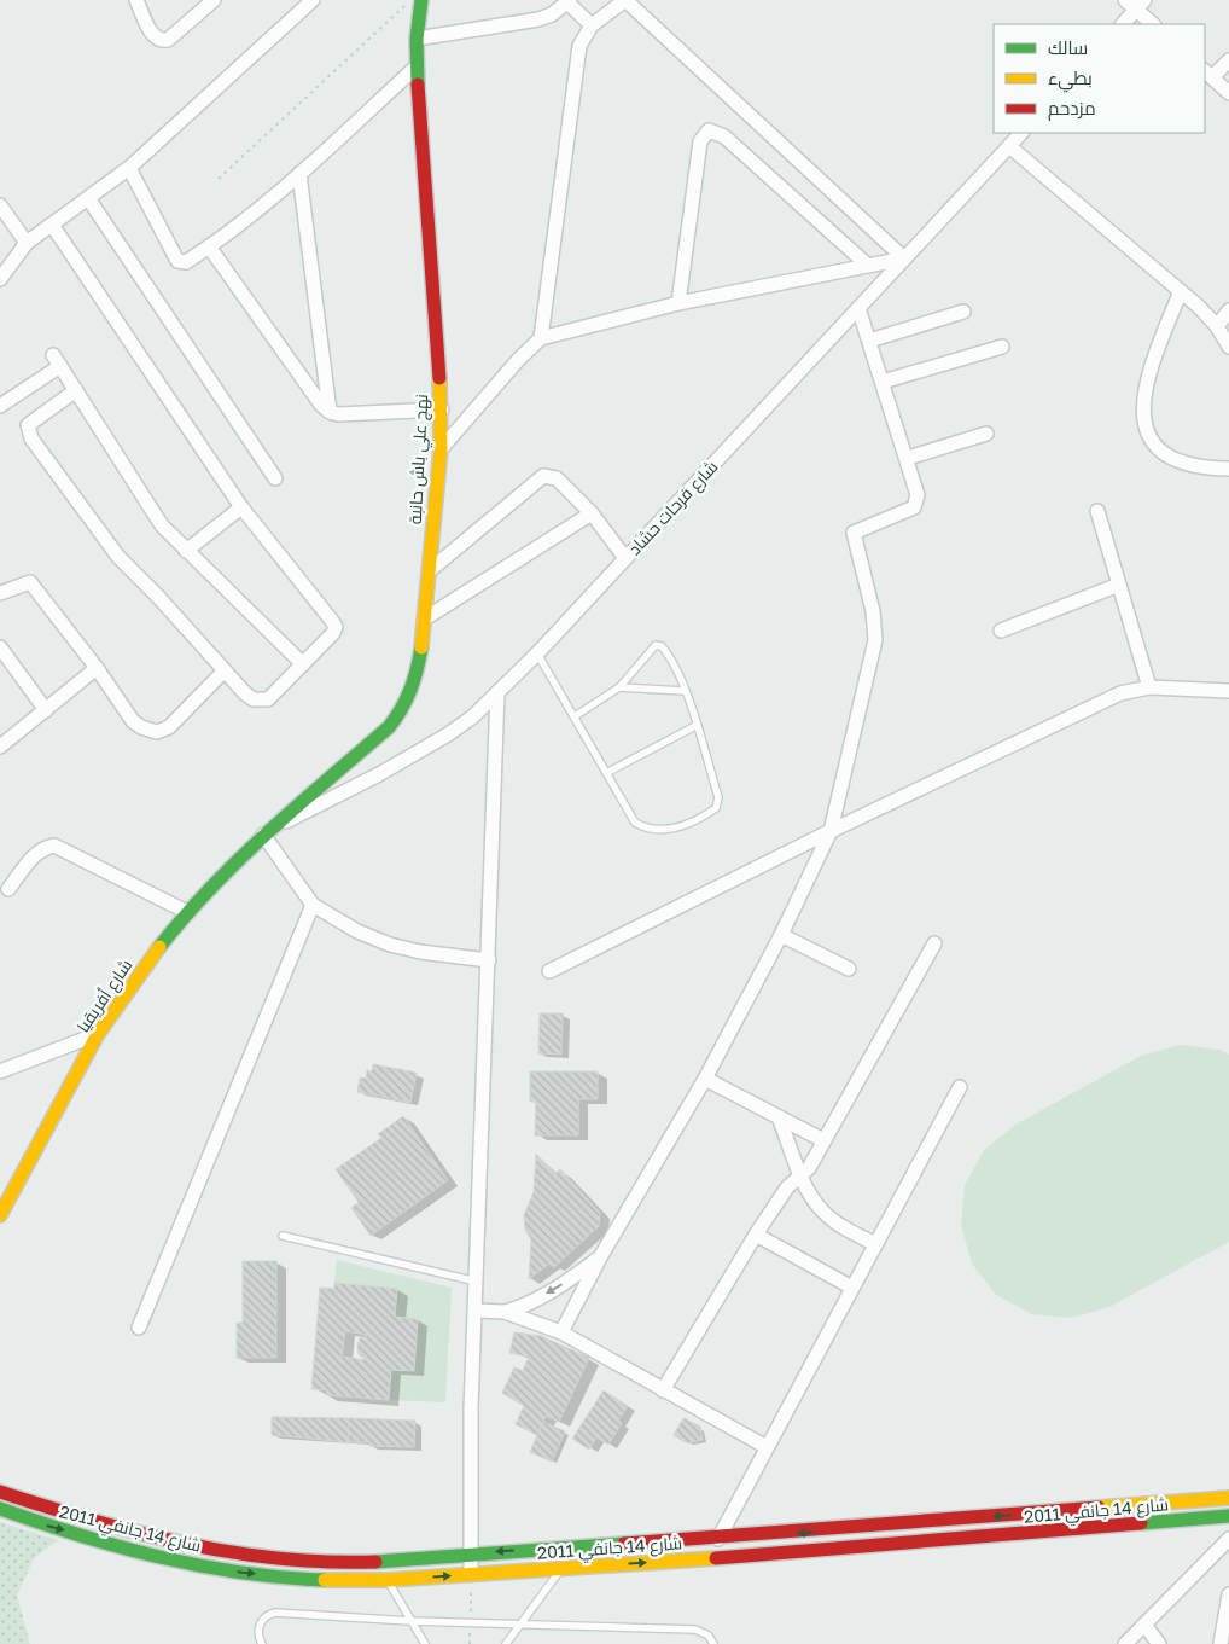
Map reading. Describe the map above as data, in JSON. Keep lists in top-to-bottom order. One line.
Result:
{"streets":{"main road":["نهج علي باش حانبة","شارع أفريقيا","شارع 14 جانفي 2011"],"street":["شارع فرحات حشاد"]},"crossings":[["نهج علي باش حانبة","شارع فرحات حشاد"],["نهج علي باش حانبة","شارع أفريقيا"],["شارع فرحات حشاد","شارع أفريقيا"]],"legend":["سالك","بطيء","مزدحم"]}
